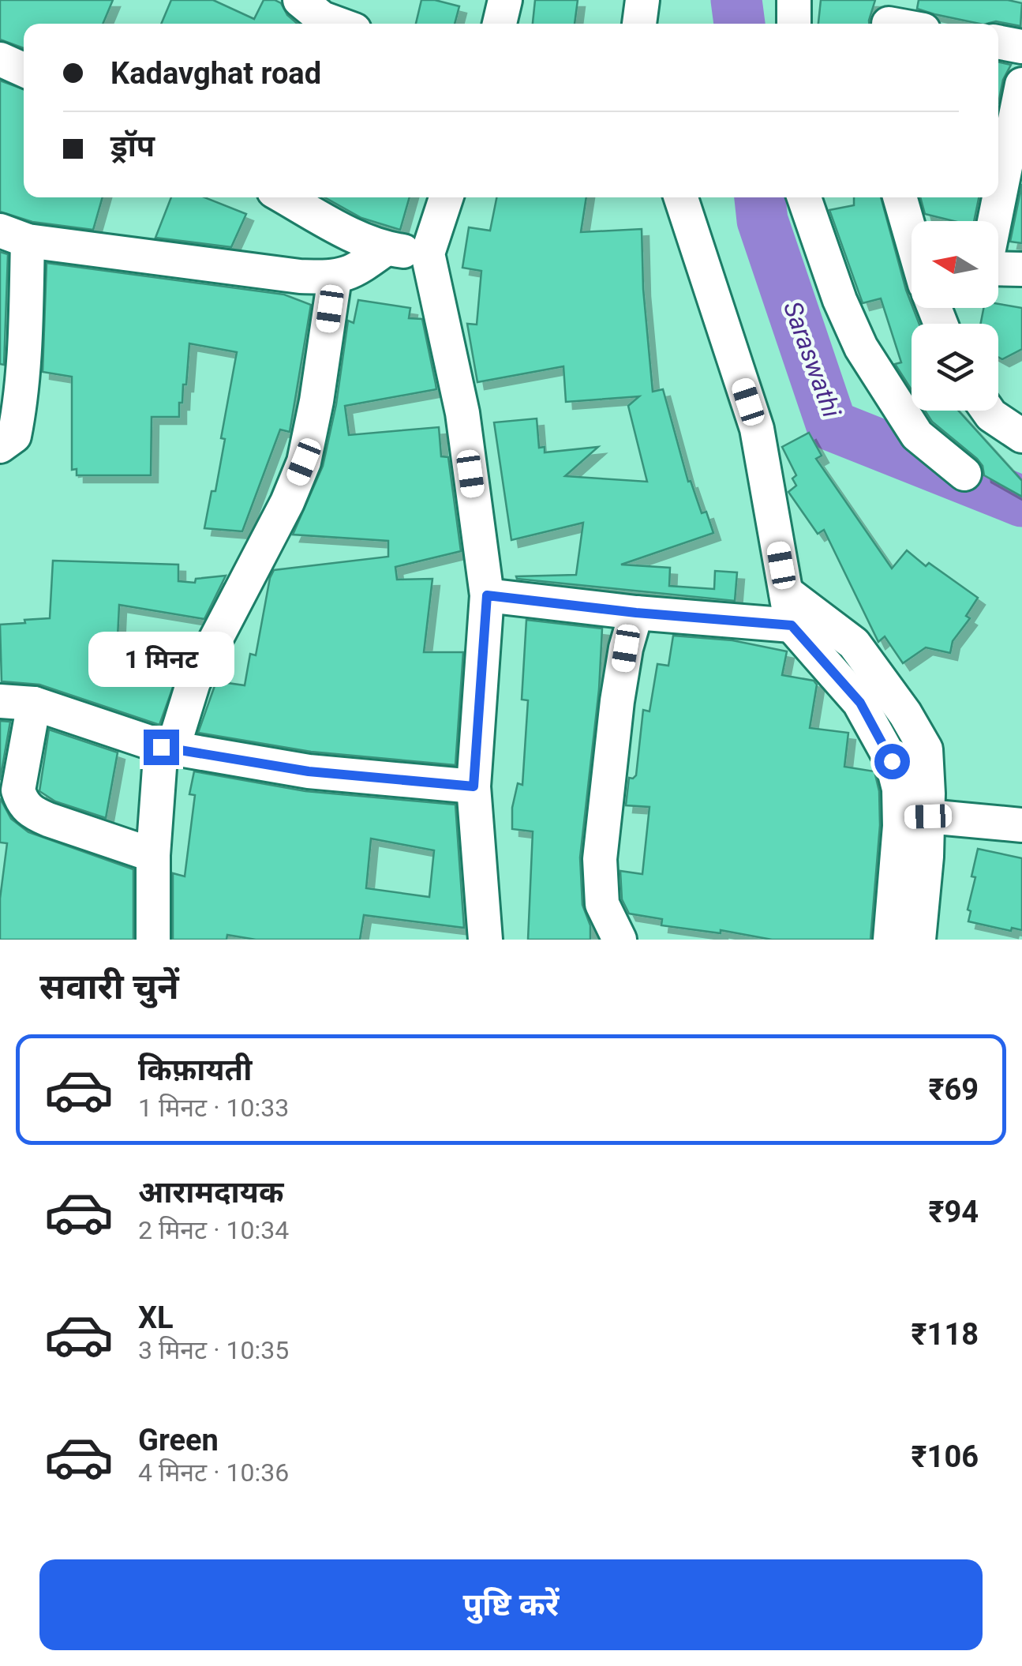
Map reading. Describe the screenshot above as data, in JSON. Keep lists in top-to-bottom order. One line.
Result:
{"water":["Saraswathi"],"north":"left","page":{"banner":["Kadavghat road","ड्रॉप"],"bubble":"1 मिनट","heading":"सवारी चुनें","list":[{"name":"किफ़ायती","note":"1 मिनट · 10:33","value":"₹69"},{"name":"आरामदायक","note":"2 मिनट · 10:34","value":"₹94"},{"name":"XL","note":"3 मिनट · 10:35","value":"₹118"},{"name":"Green","note":"4 मिनट · 10:36","value":"₹106"}],"buttons":"पुष्टि करें"}}
